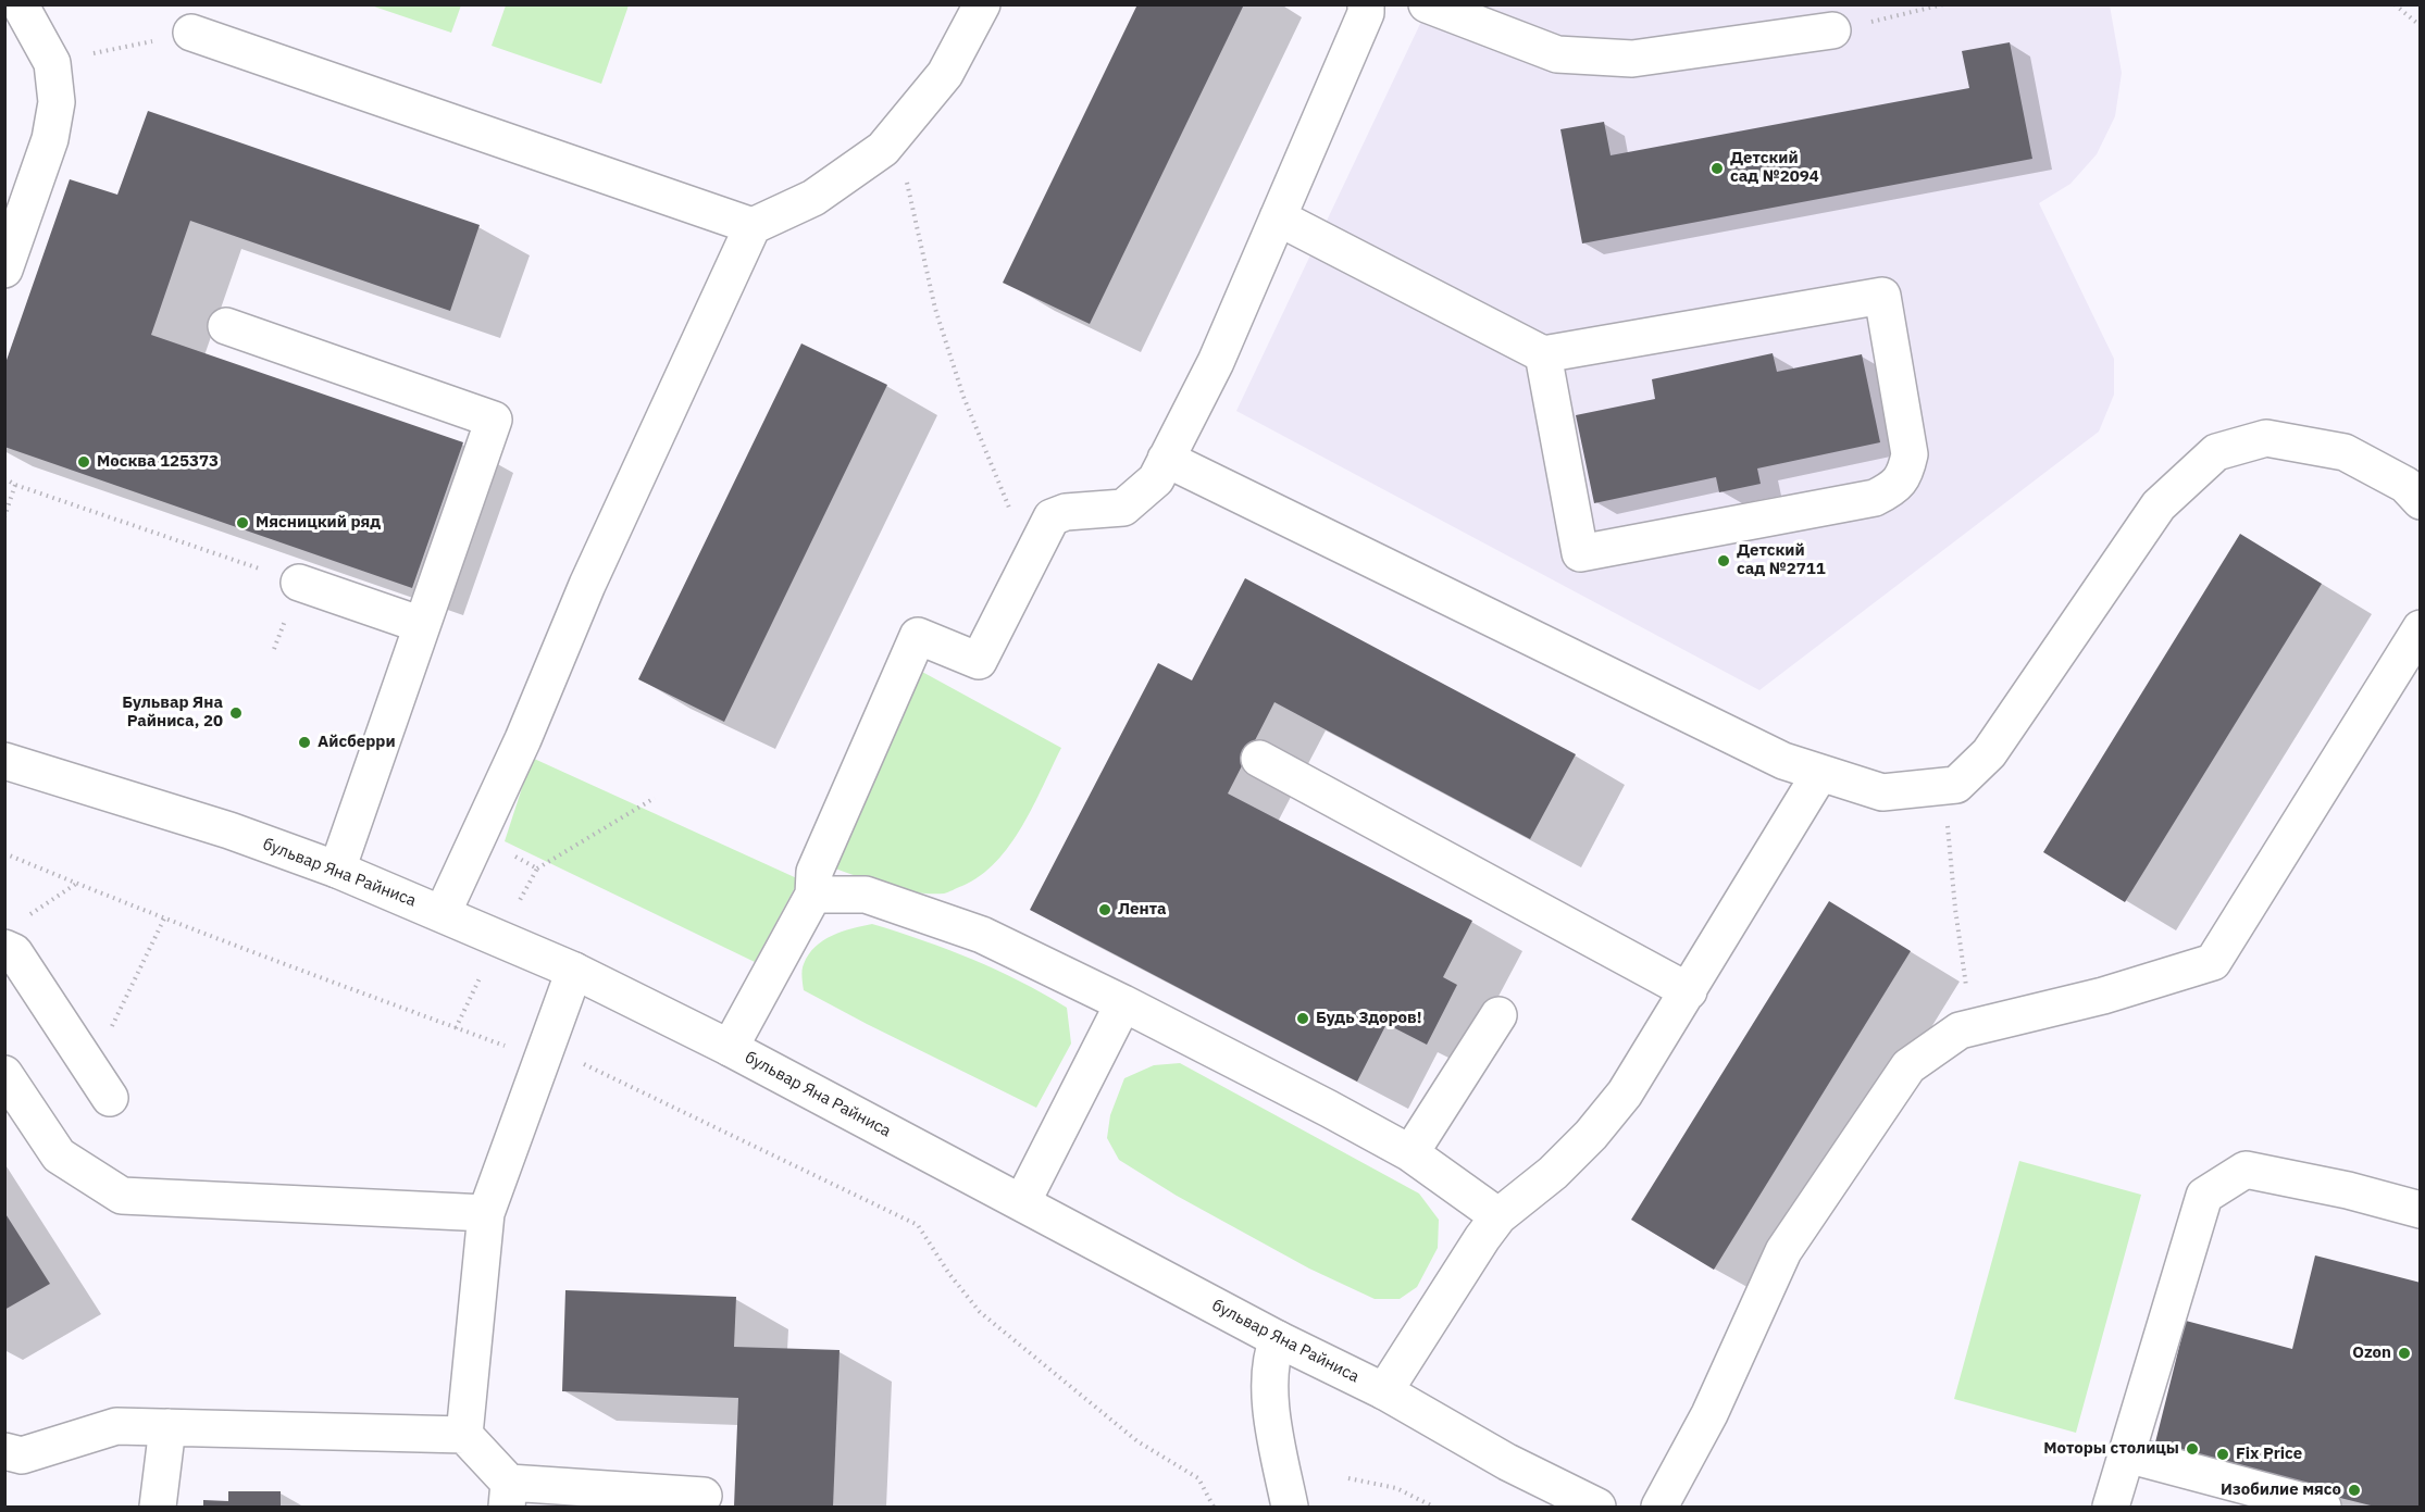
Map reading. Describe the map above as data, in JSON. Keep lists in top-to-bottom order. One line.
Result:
{"streets":{"main road":["бульвар Яна Райниса"]},"places":["Детский сад №2094","Москва 125373","Мясницкий ряд","Детский сад №2711","Бульвар Яна Райниса, 20","Айсберри","Лента","Будь Здоров!","Ozon","Моторы столицы","Fix Price","Изобилие мясо"]}
